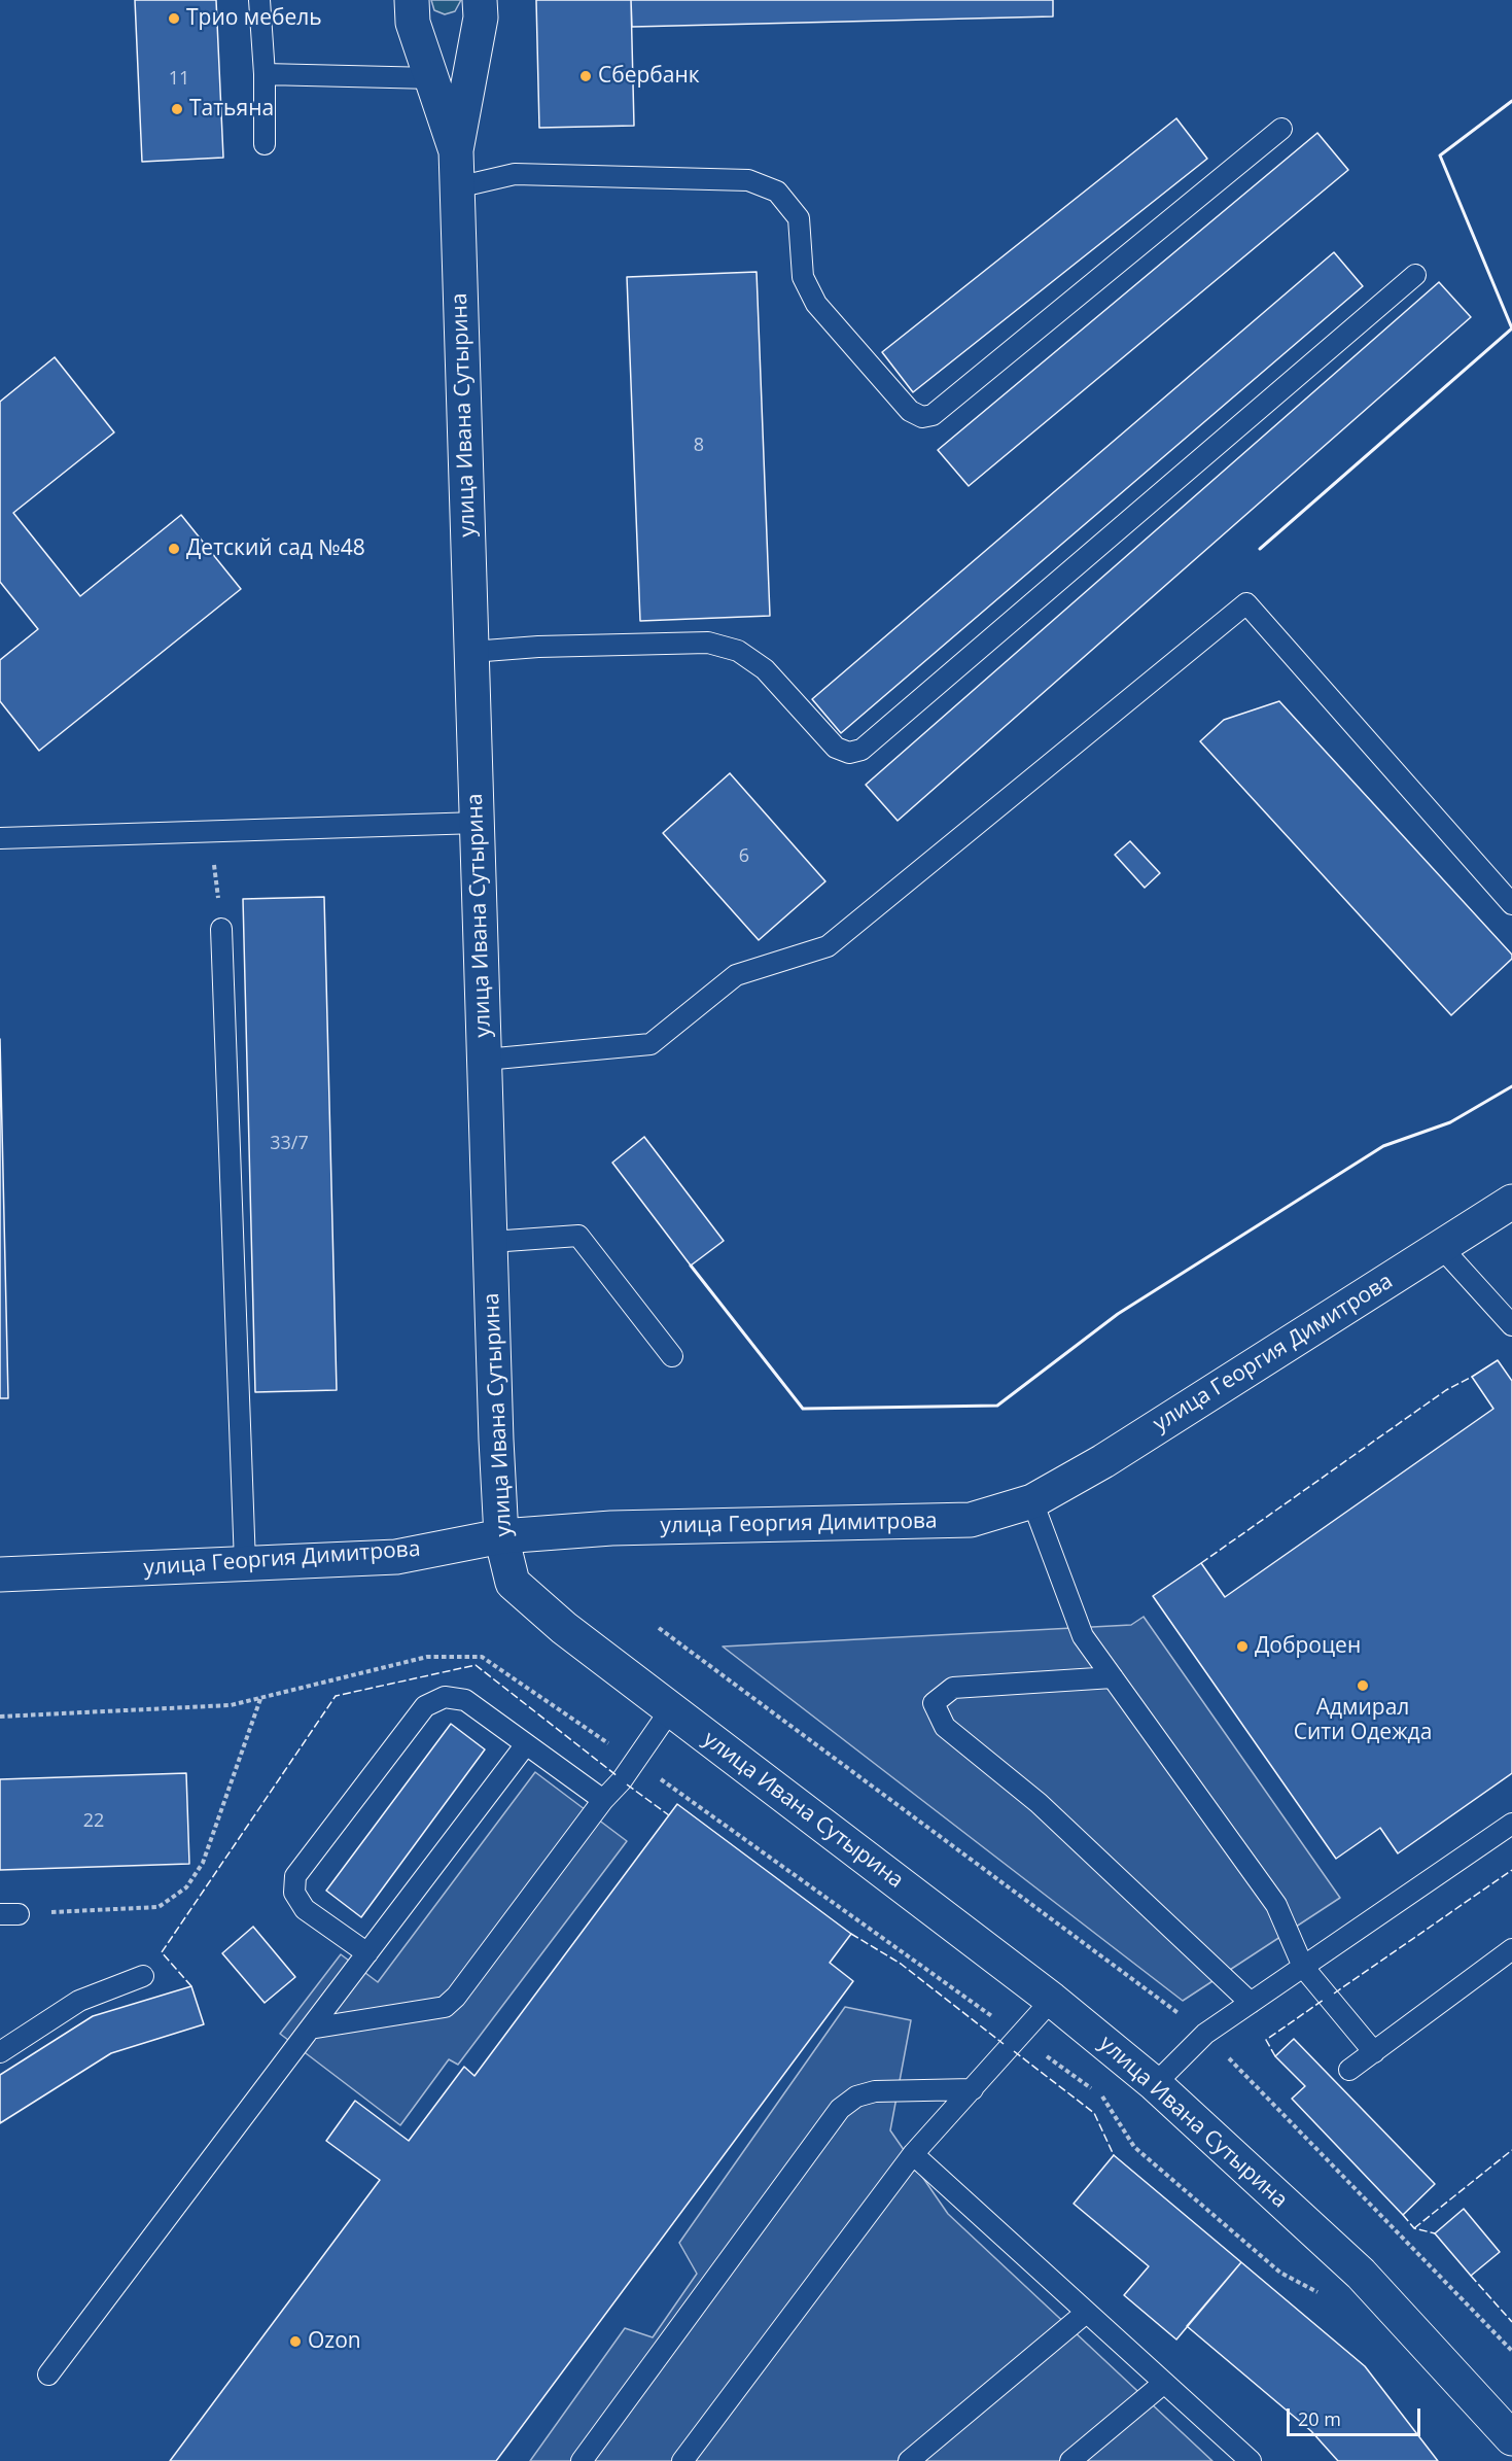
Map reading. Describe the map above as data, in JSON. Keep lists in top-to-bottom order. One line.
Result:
{"streets":{"main road":["улица Ивана Сутырина","улица Георгия Димитрова"]},"crossings":[["улица Ивана Сутырина","улица Георгия Димитрова"]],"places":["Трио мебель","Сбербанк","Татьяна","Детский сад №48","Доброцен","Адмирал Сити Одежда","Ozon"],"house_numbers":["11","8","6","33/7","22"],"scale_bar":"20 m"}
